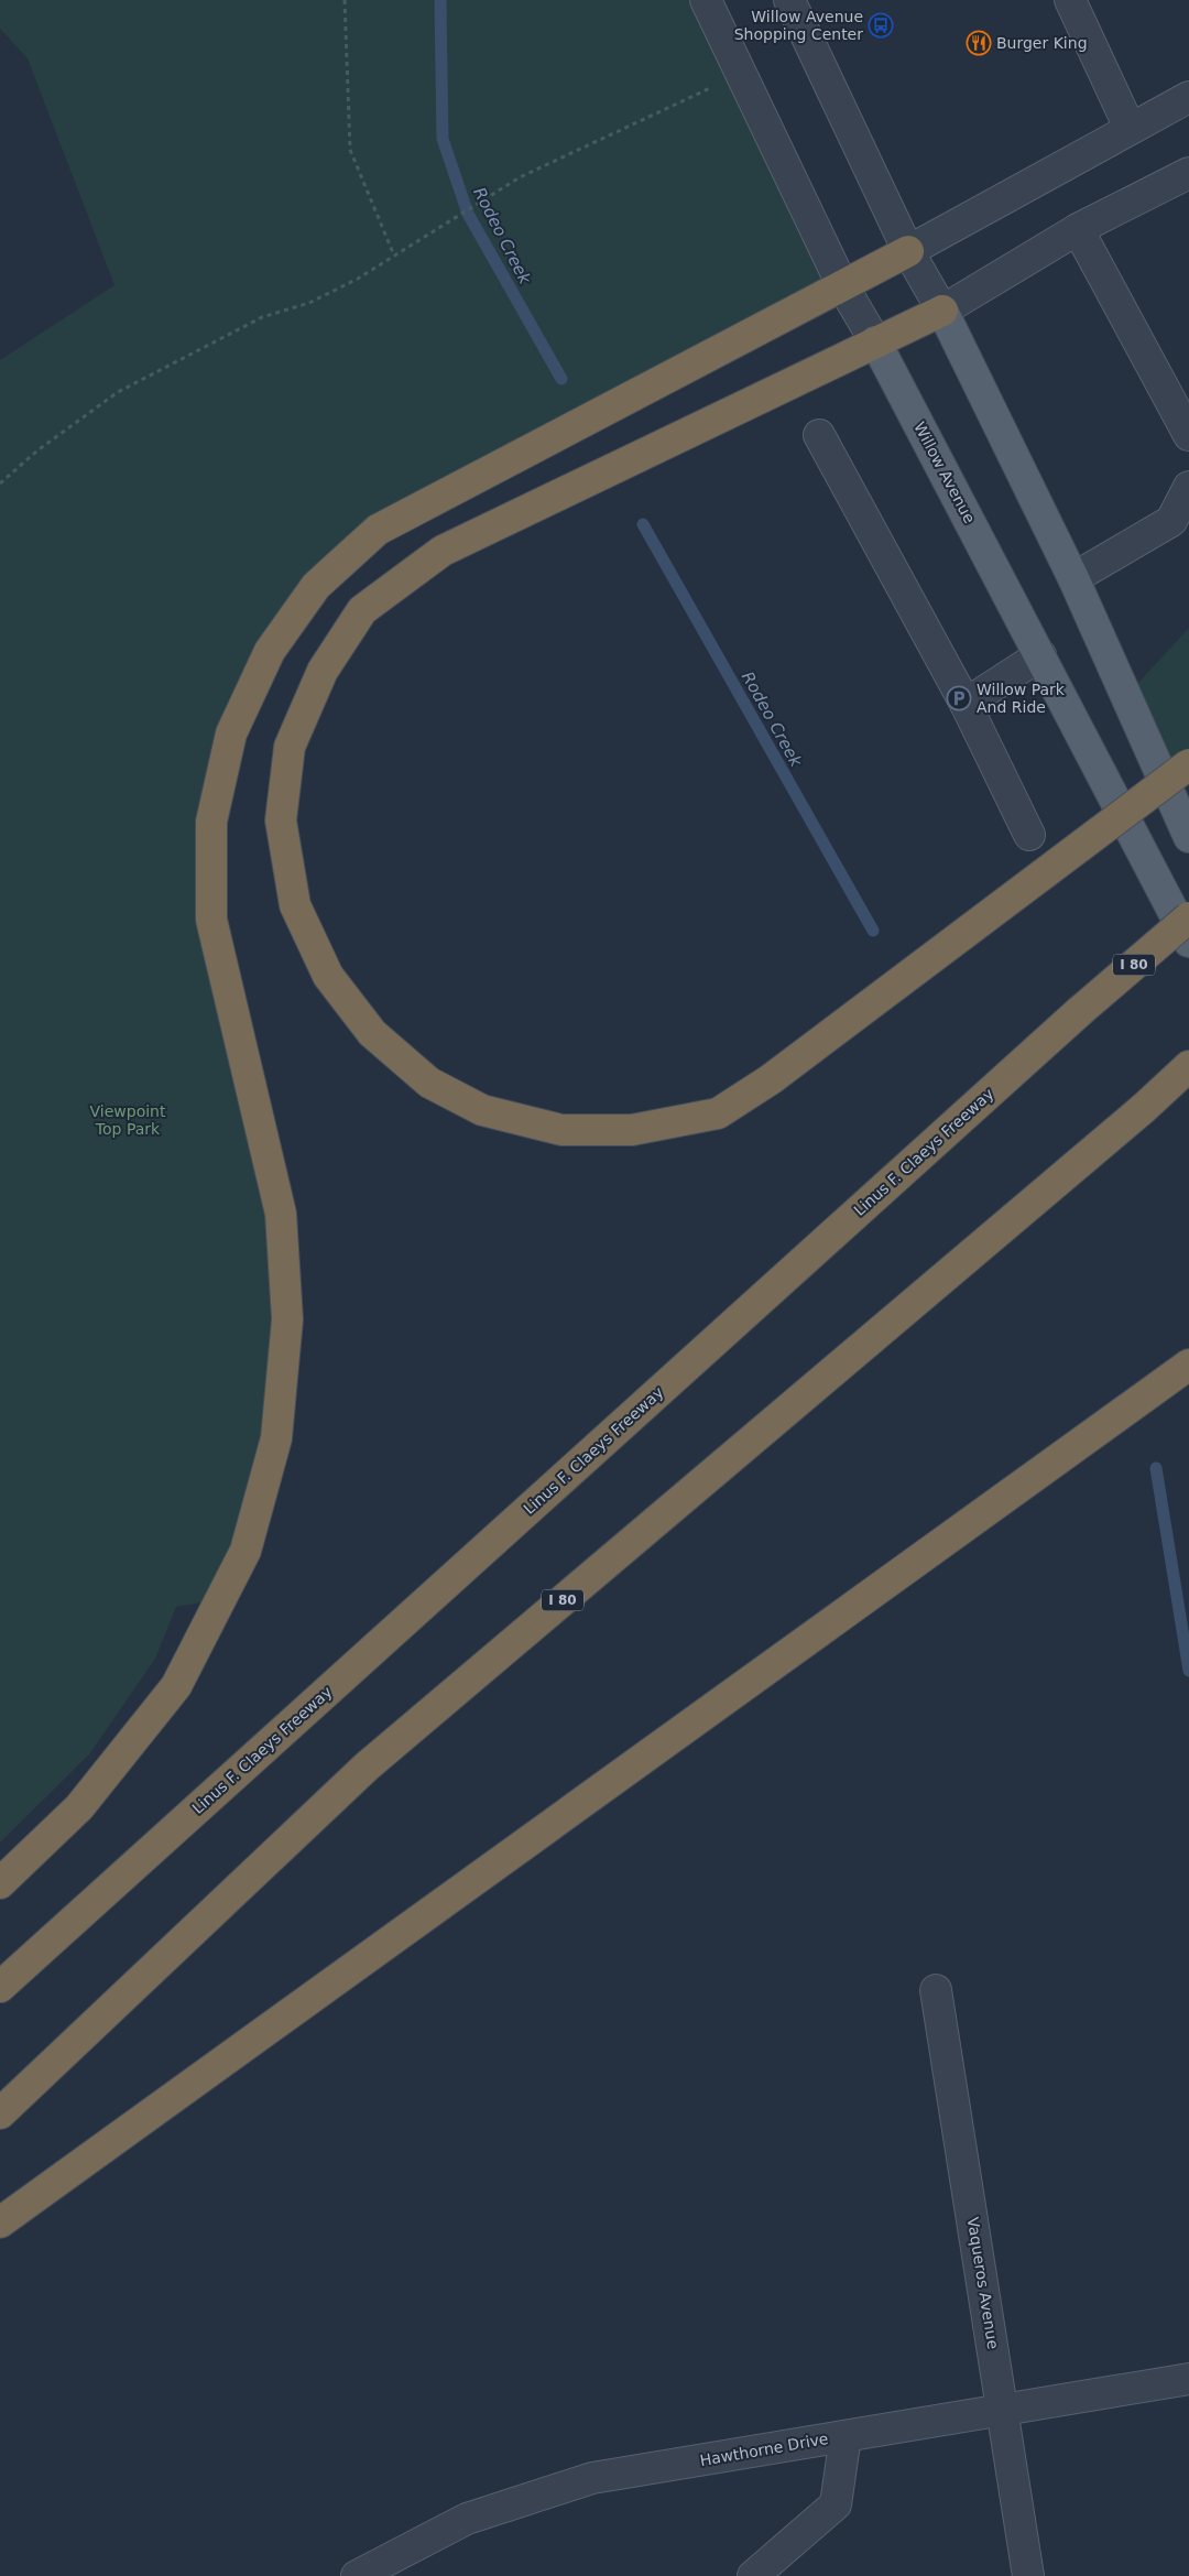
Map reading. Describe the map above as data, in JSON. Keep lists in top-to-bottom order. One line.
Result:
{"streets":{"highway":["I 80","Linus F. Claeys Freeway"],"main road":["Willow Avenue"],"street":["Vaqueros Avenue","Hawthorne Drive"]},"crossings":[["Vaqueros Avenue","Hawthorne Drive"]],"water":["Rodeo Creek"],"parks":["Viewpoint Top Park"],"places":{"bus stop":["Willow Avenue Shopping Center"],"restaurant":["Burger King"],"parking":["Willow Park And Ride"]}}
